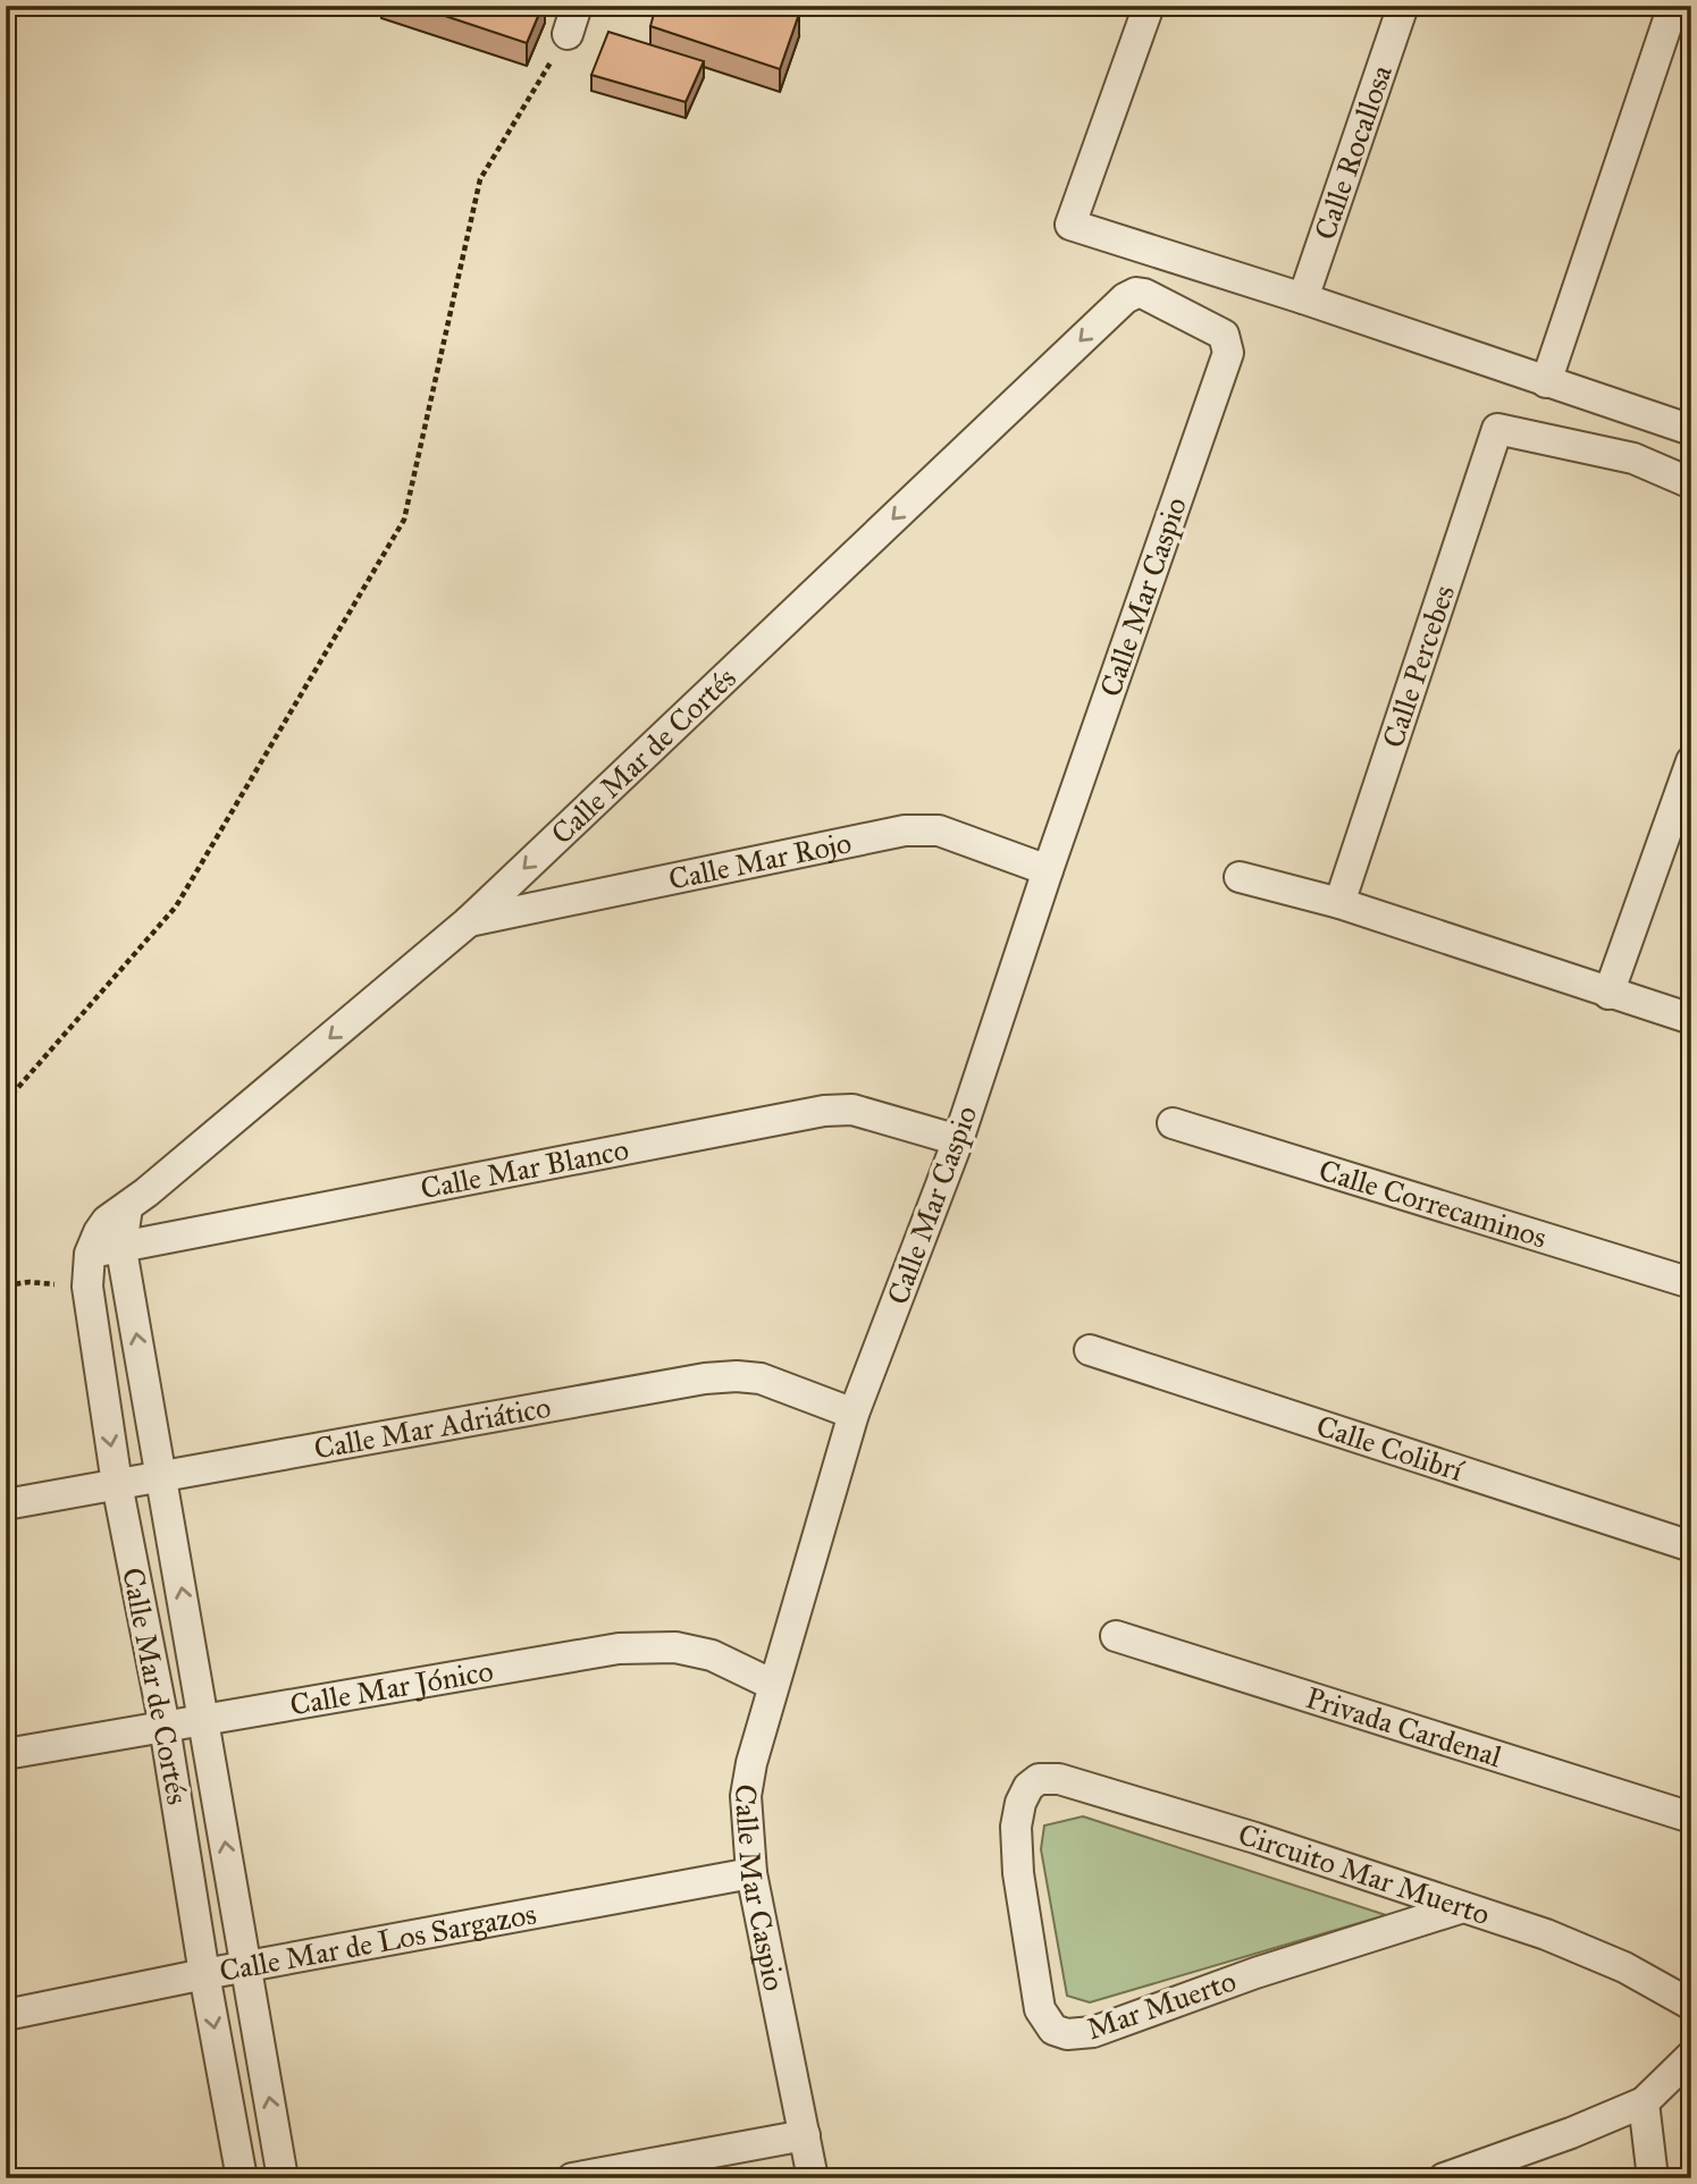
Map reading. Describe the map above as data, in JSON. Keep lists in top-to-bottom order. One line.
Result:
{"streets":{"street":["Calle Rocallosa","Calle Mar Caspio","Calle Percebes","Calle Mar de Cortés","Calle Mar Rojo","Calle Mar Blanco","Calle Correcaminos","Calle Mar Adriático","Calle Colibrí","Calle Mar Jónico","Privada Cardenal","Circuito Mar Muerto","Calle Mar de Los Sargazos","Mar Muerto"]},"crossings":[["Calle Mar Caspio","Calle Mar de Cortés"],["Calle Mar Caspio","Calle Mar Rojo"],["Calle Mar Caspio","Calle Mar Blanco"],["Calle Mar Caspio","Calle Mar Adriático"],["Calle Mar Caspio","Calle Mar Jónico"],["Calle Mar Caspio","Calle Mar de Los Sargazos"],["Calle Mar de Cortés","Calle Mar Rojo"],["Calle Mar de Cortés","Calle Mar Blanco"],["Calle Mar de Cortés","Calle Mar Adriático"],["Calle Mar de Cortés","Calle Mar Jónico"],["Calle Mar de Cortés","Calle Mar de Los Sargazos"],["Circuito Mar Muerto","Mar Muerto"]]}
